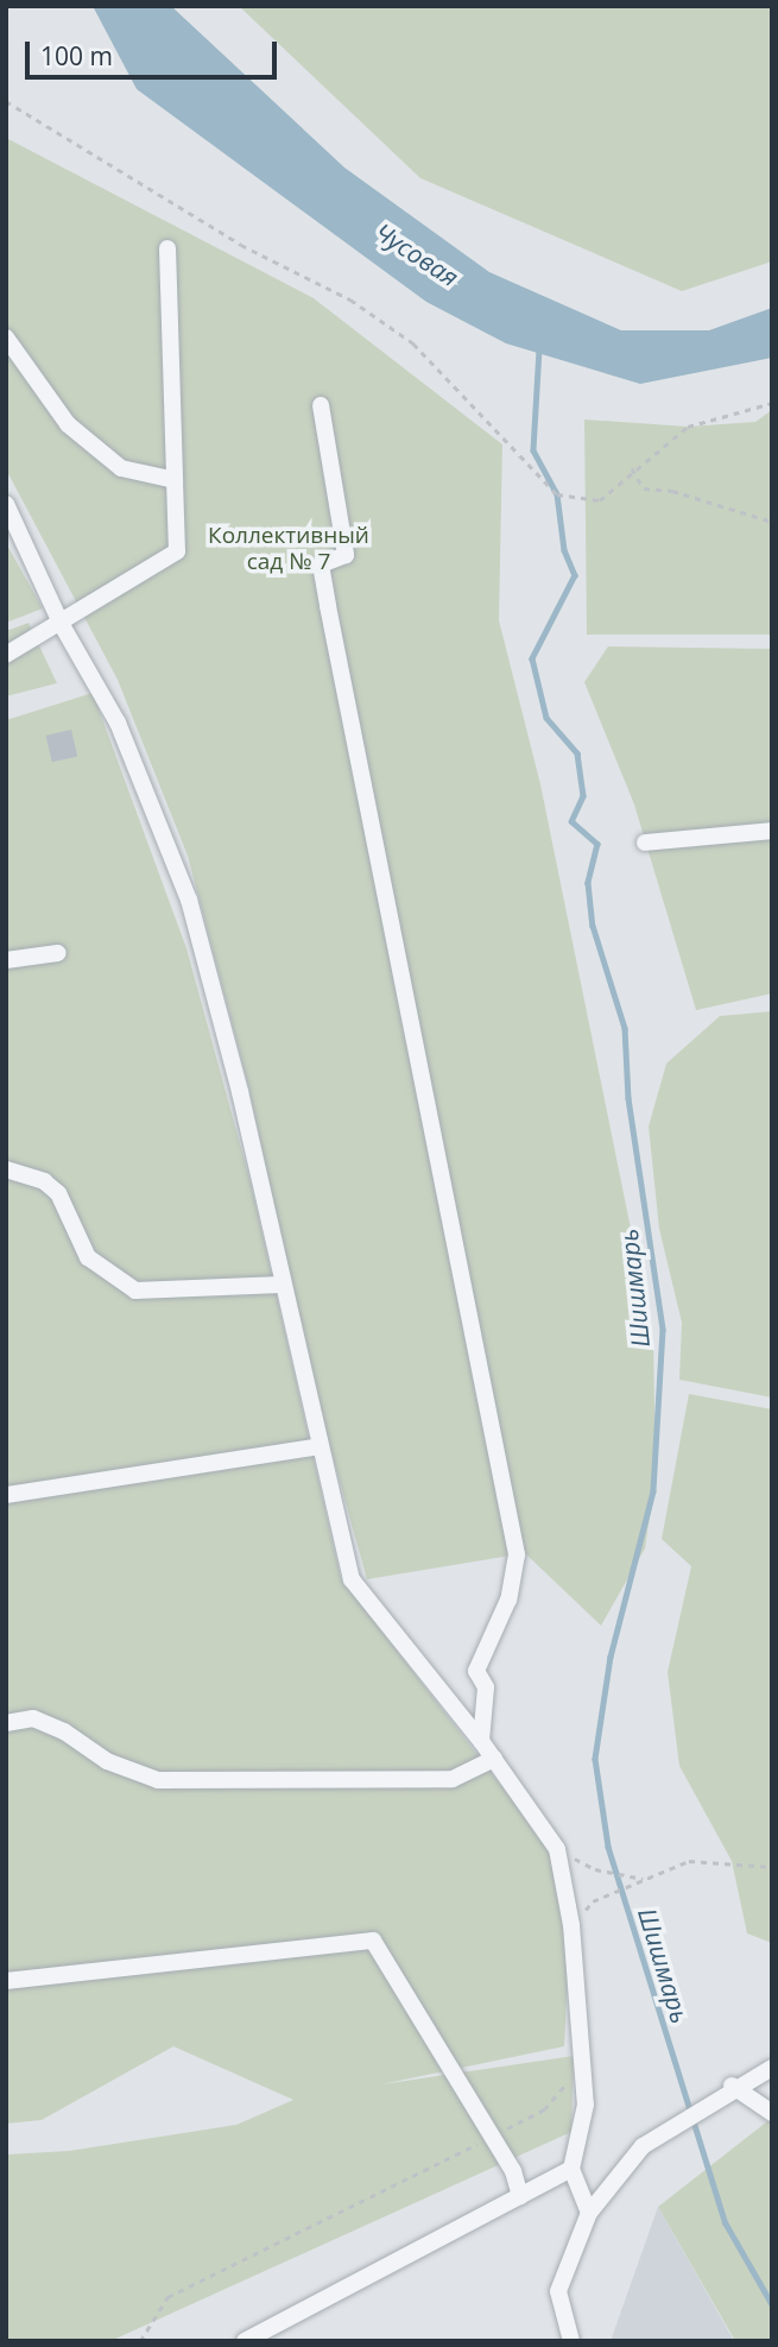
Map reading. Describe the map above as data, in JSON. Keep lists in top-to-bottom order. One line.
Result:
{"water":["Чусовая","Шишмарь"],"parks":["Коллективный сад № 7"],"scale_bar":"100 m"}
